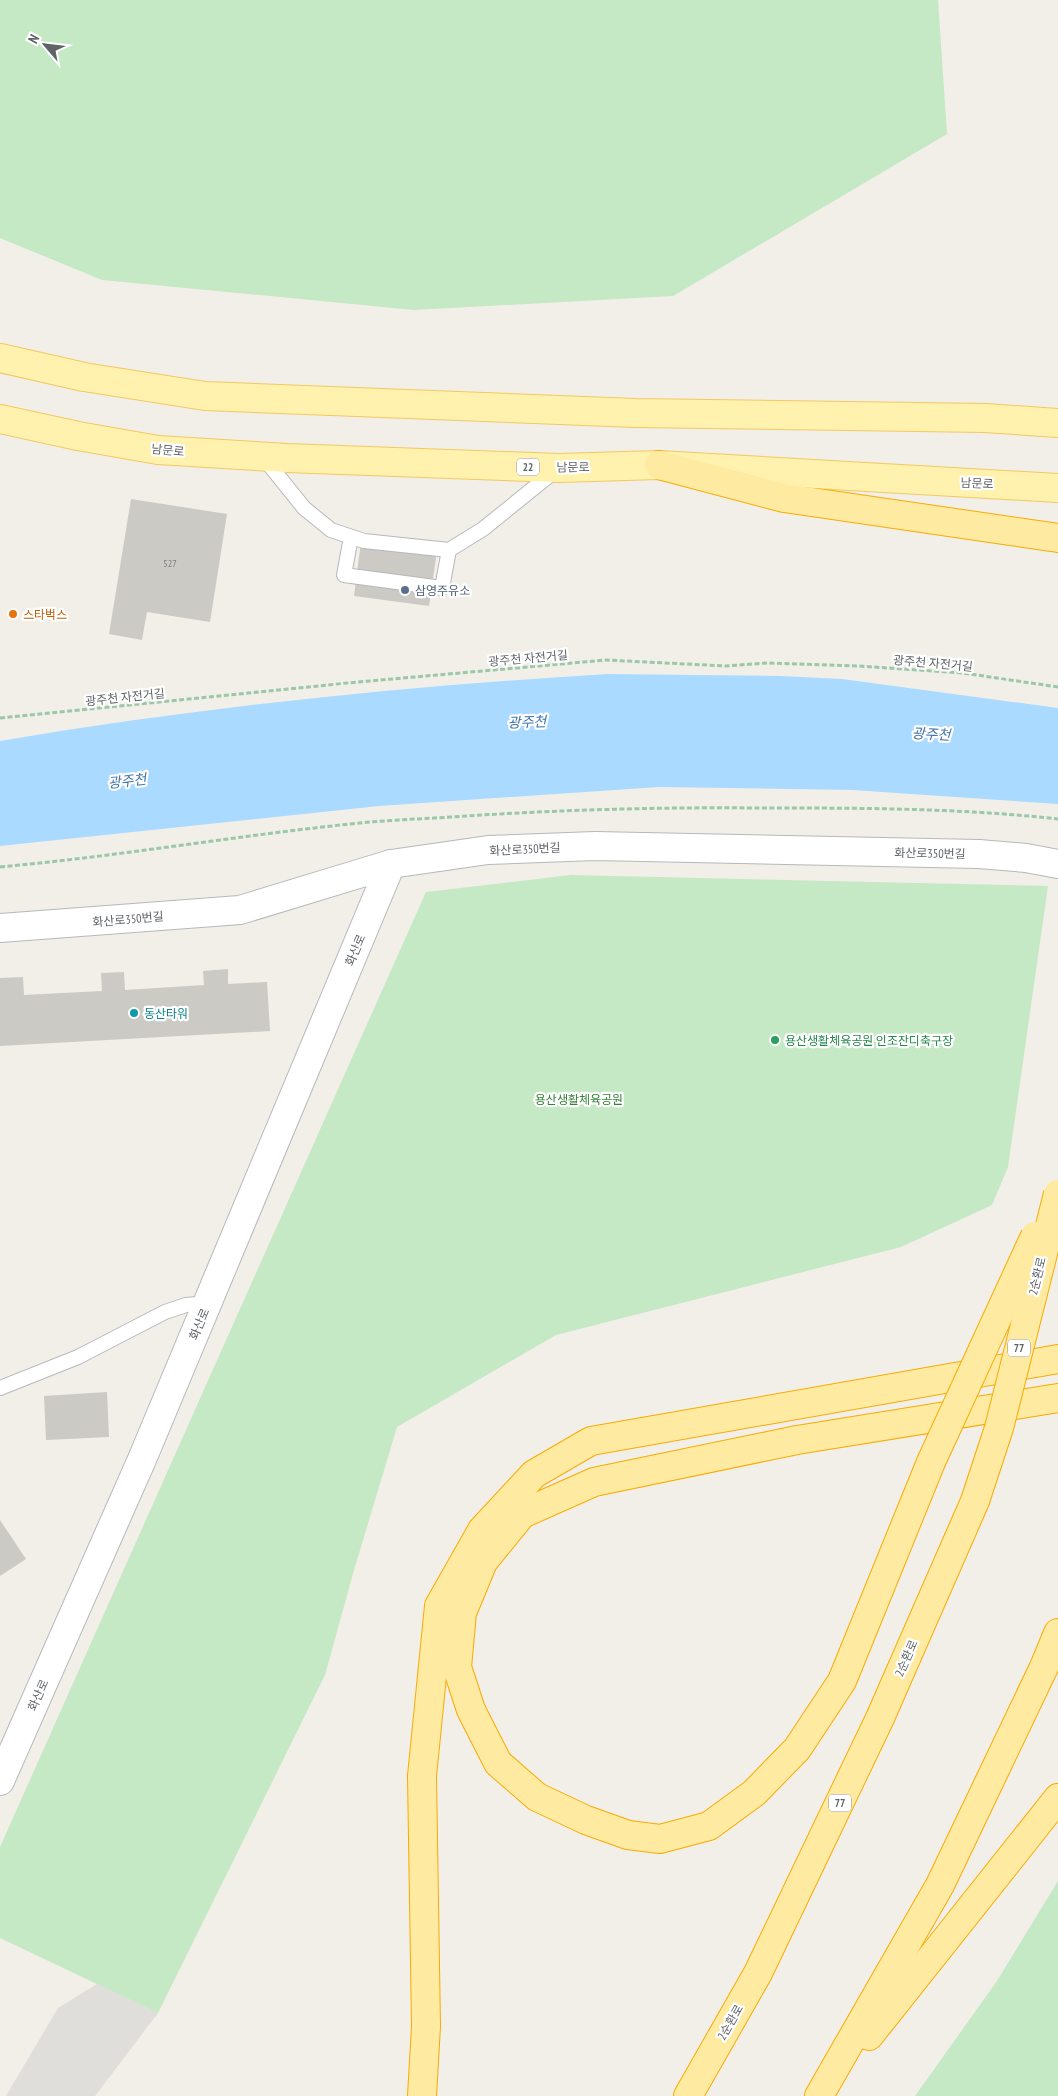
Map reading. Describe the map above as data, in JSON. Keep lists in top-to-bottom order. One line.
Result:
{"streets":{"highway":["2순환로","77"],"main road":["남문로","22"],"street":["화산로350번길","화산로"],"path":["광주천 자전거길"]},"crossings":[["화산로350번길","화산로"]],"water":["광주천"],"parks":["용산생활체육공원"],"places":["삼영주유소","스타벅스","동산타워","용산생활체육공원 인조잔디축구장"],"house_numbers":["527"],"north":"top left"}
